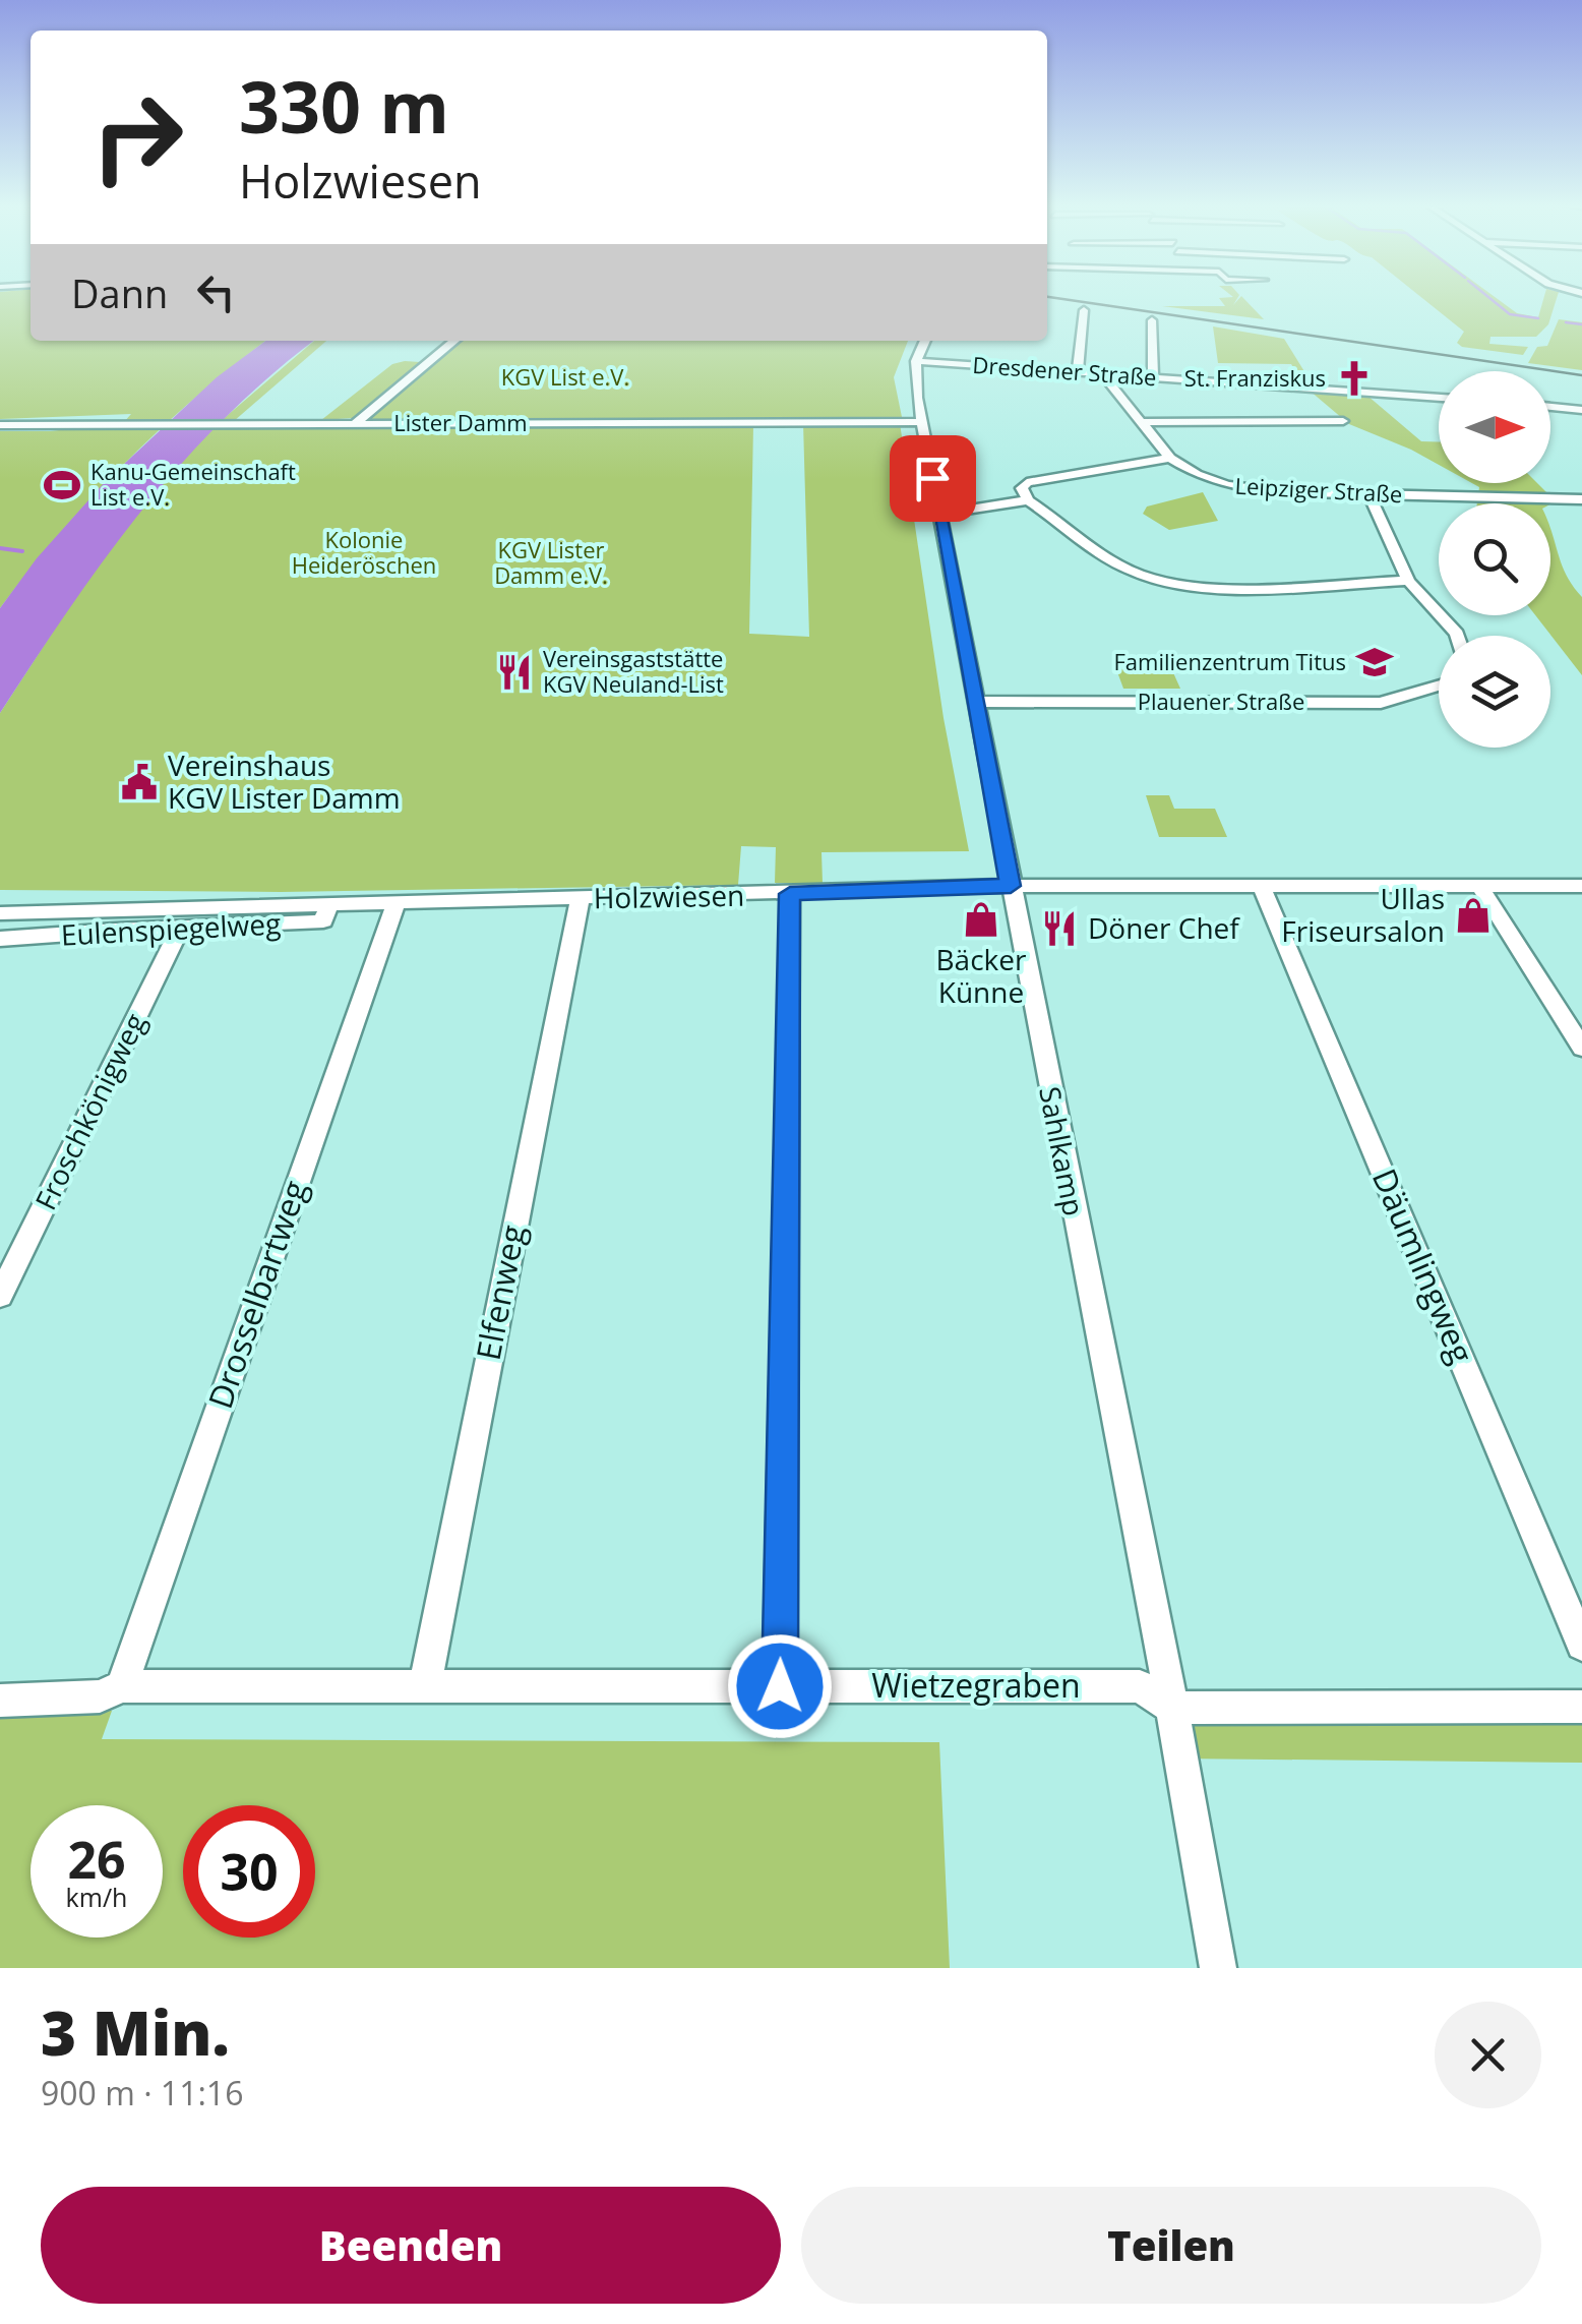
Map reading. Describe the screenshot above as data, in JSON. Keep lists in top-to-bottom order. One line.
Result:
{"streets":{"street":["Dresdener Straße","Lister Damm","Leipziger Straße","Plauener Straße","Holzwiesen","Eulenspiegelweg","Froschkönigweg","Sahlkamp","Däumlingweg","Elfenweg","Drosselbartweg","Wietzegraben"]},"crossings":[["Dresdener Straße","Leipziger Straße"],["Dresdener Straße","Sahlkamp"],["Lister Damm","Sahlkamp"],["Plauener Straße","Sahlkamp"],["Holzwiesen","Eulenspiegelweg"],["Holzwiesen","Sahlkamp"],["Holzwiesen","Däumlingweg"],["Holzwiesen","Elfenweg"],["Holzwiesen","Drosselbartweg"],["Eulenspiegelweg","Froschkönigweg"],["Sahlkamp","Wietzegraben"],["Elfenweg","Wietzegraben"],["Drosselbartweg","Wietzegraben"]],"parks":["KGV List e.V.","Kolonie Heideröschen","KGV Lister Damm e.V."],"places":{"church":["St. Franziskus"],"sports":["Kanu-Gemeinschaft List e.V."],"school or university":["Familienzentrum Titus"],"restaurant":["Vereinsgaststätte KGV Neuland-List","Döner Chef"],"public building":["Vereinshaus KGV Lister Damm"],"shop":["Ullas Friseursalon","Bäcker Künne"]},"north":"right","page":{"turn":["330 m","Holzwiesen"],"then":"Dann","speed":"26 km/h","limit":"30","heading":["3 Min.","900 m · 11:16"],"buttons":["Beenden","Teilen"]}}
